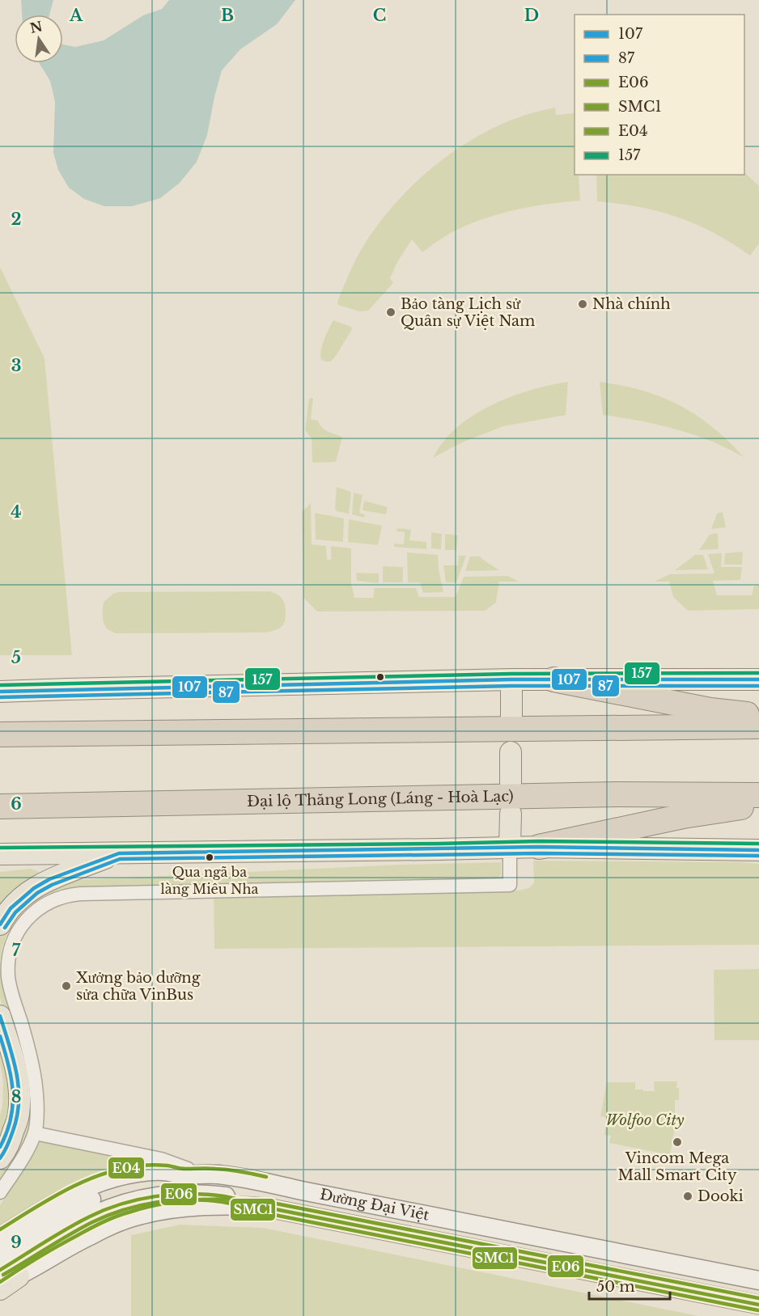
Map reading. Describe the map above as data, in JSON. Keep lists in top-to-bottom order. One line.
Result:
{"streets":{"highway":["Đại lộ Thăng Long (Láng - Hoà Lạc)"],"street":["Đường Đại Việt"]},"parks":["Wolfoo City"],"places":["Nhà chính","Bảo tàng Lịch sử Quân sự Việt Nam","Qua ngã ba làng Miêu Nha","Xưởng bảo dưỡng sửa chữa VinBus","Vincom Mega Mall Smart City","Dooki"],"lines":["transit line 157","transit line 107","transit line 87","transit line E04","transit line E06","transit line SMC1"],"legend":["107","87","E06","SMC1","E04","157"],"scale_bar":"50 m","north":"top","grid":{"columns":["A","B","C","D"],"rows":["2","3","4","5","6","7","8","9"]}}
